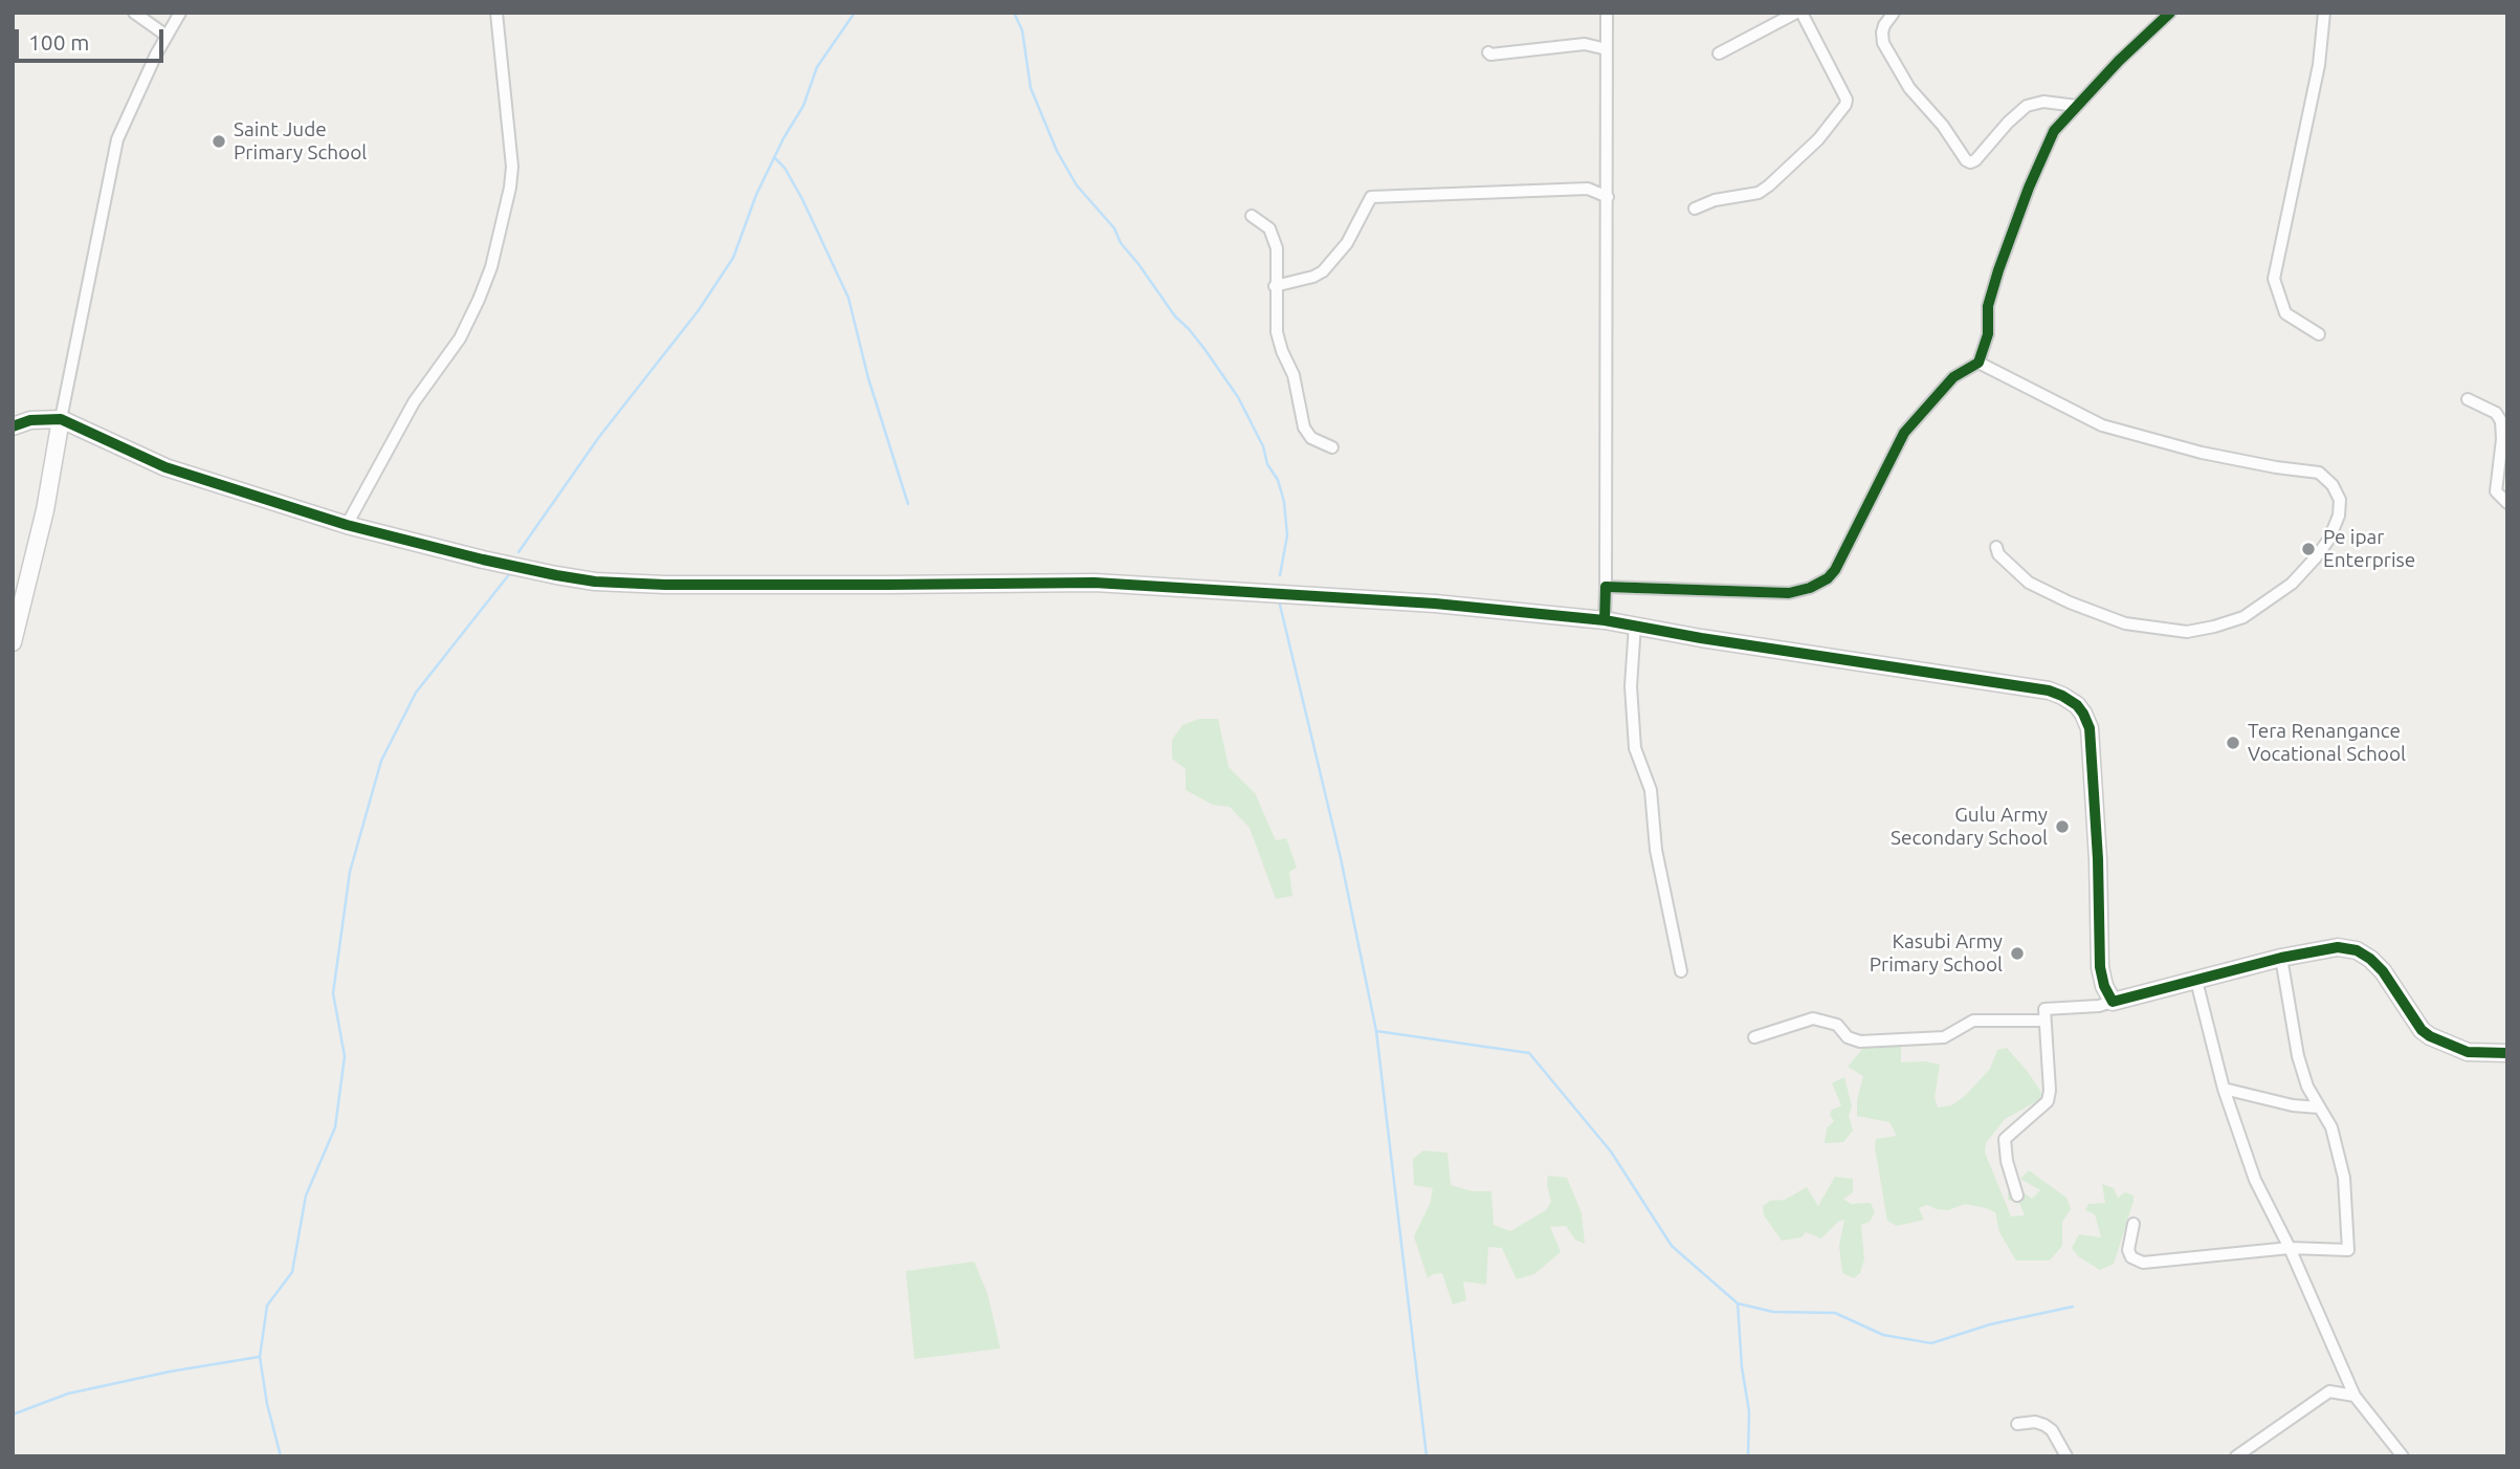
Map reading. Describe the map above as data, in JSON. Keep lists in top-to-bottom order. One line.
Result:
{"places":["Saint Jude Primary School","Pe ipar Enterprise","Tera Renangance Vocational School","Gulu Army Secondary School","Kasubi Army Primary School"],"scale_bar":"100 m"}
